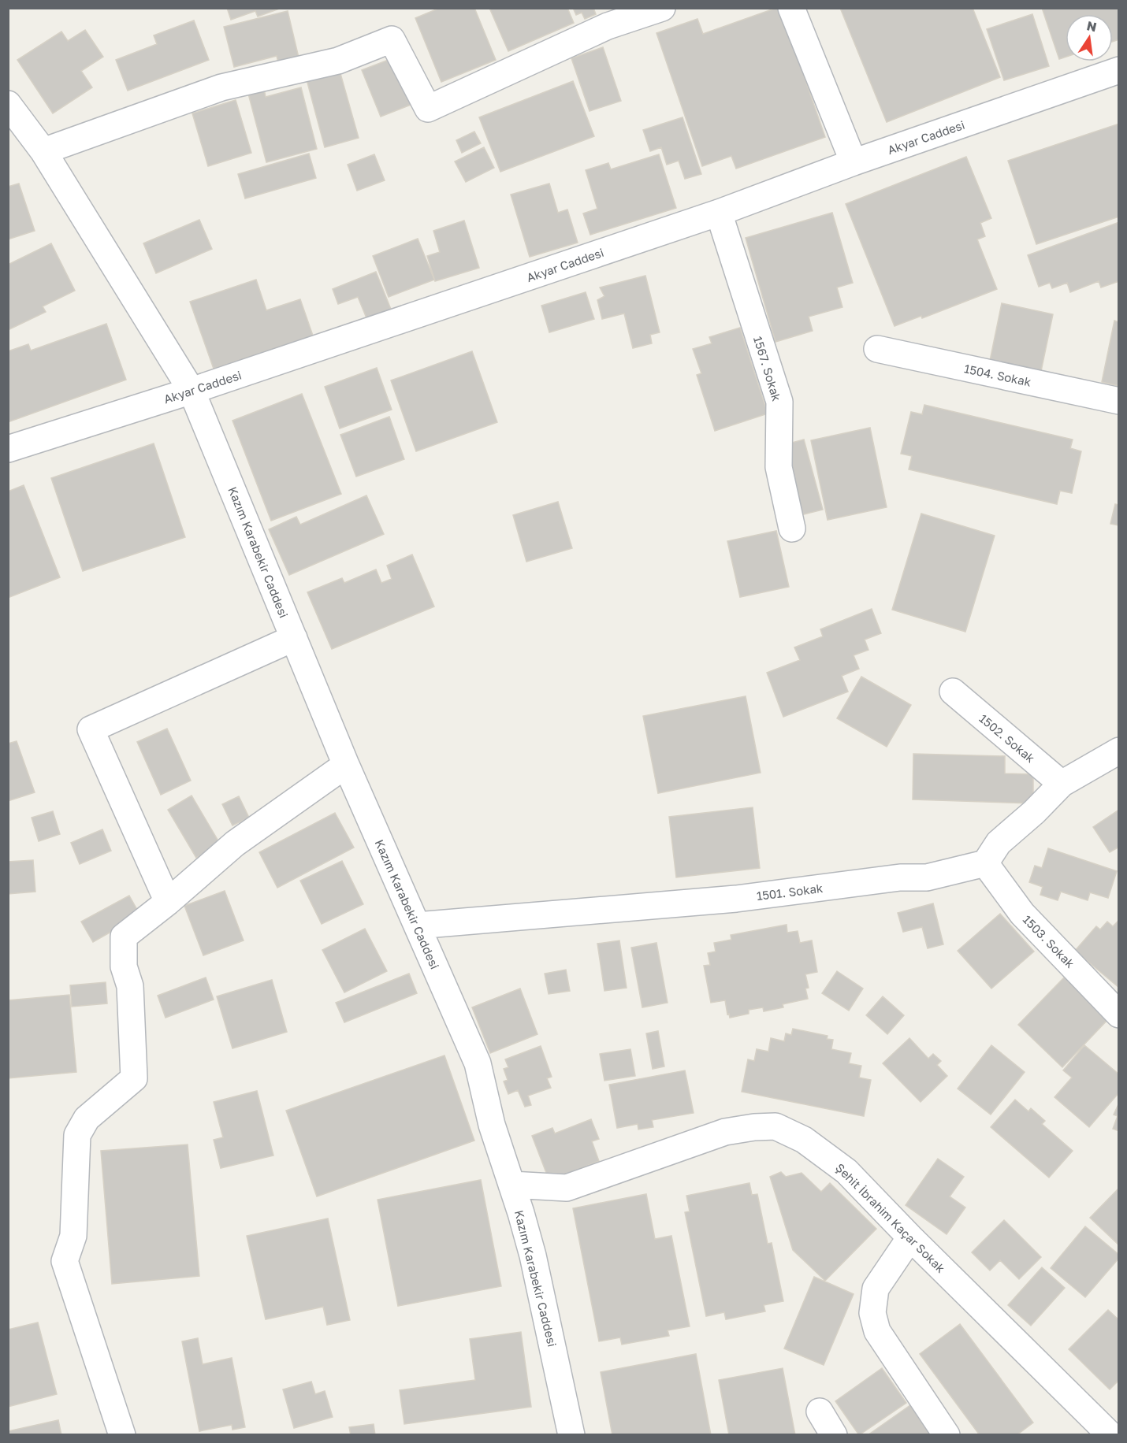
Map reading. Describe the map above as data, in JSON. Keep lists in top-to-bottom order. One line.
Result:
{"streets":{"street":["Akyar Caddesi","1567. Sokak","1504. Sokak","Kazım Karabekir Caddesi","1502. Sokak","1501. Sokak","1503. Sokak","Şehit İbrahim Kaçar Sokak"]},"crossings":[["Akyar Caddesi","1567. Sokak"],["Akyar Caddesi","Kazım Karabekir Caddesi"],["Kazım Karabekir Caddesi","1501. Sokak"],["Kazım Karabekir Caddesi","Şehit İbrahim Kaçar Sokak"],["1501. Sokak","1503. Sokak"]],"north":"top"}
